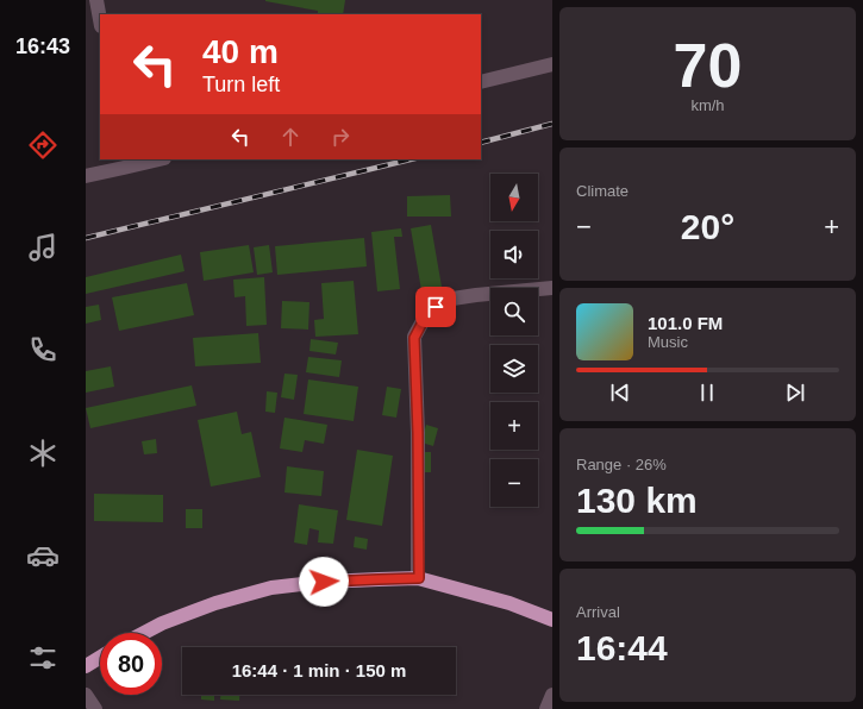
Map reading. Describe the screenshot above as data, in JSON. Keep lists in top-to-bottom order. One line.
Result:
{"north":"bottom","page":{"tabs":"16:43","tile":[["70","km/h"],"Climate",["Range · 26%","130 km"],["Arrival","16:44"]],"turn":["40 m","Turn left"],"map_buttons":["+","−"],"heat":["−","20°","+"],"song":["101.0 FM","Music"],"limit":"80","trip":"16:44 · 1 min · 150 m"}}
